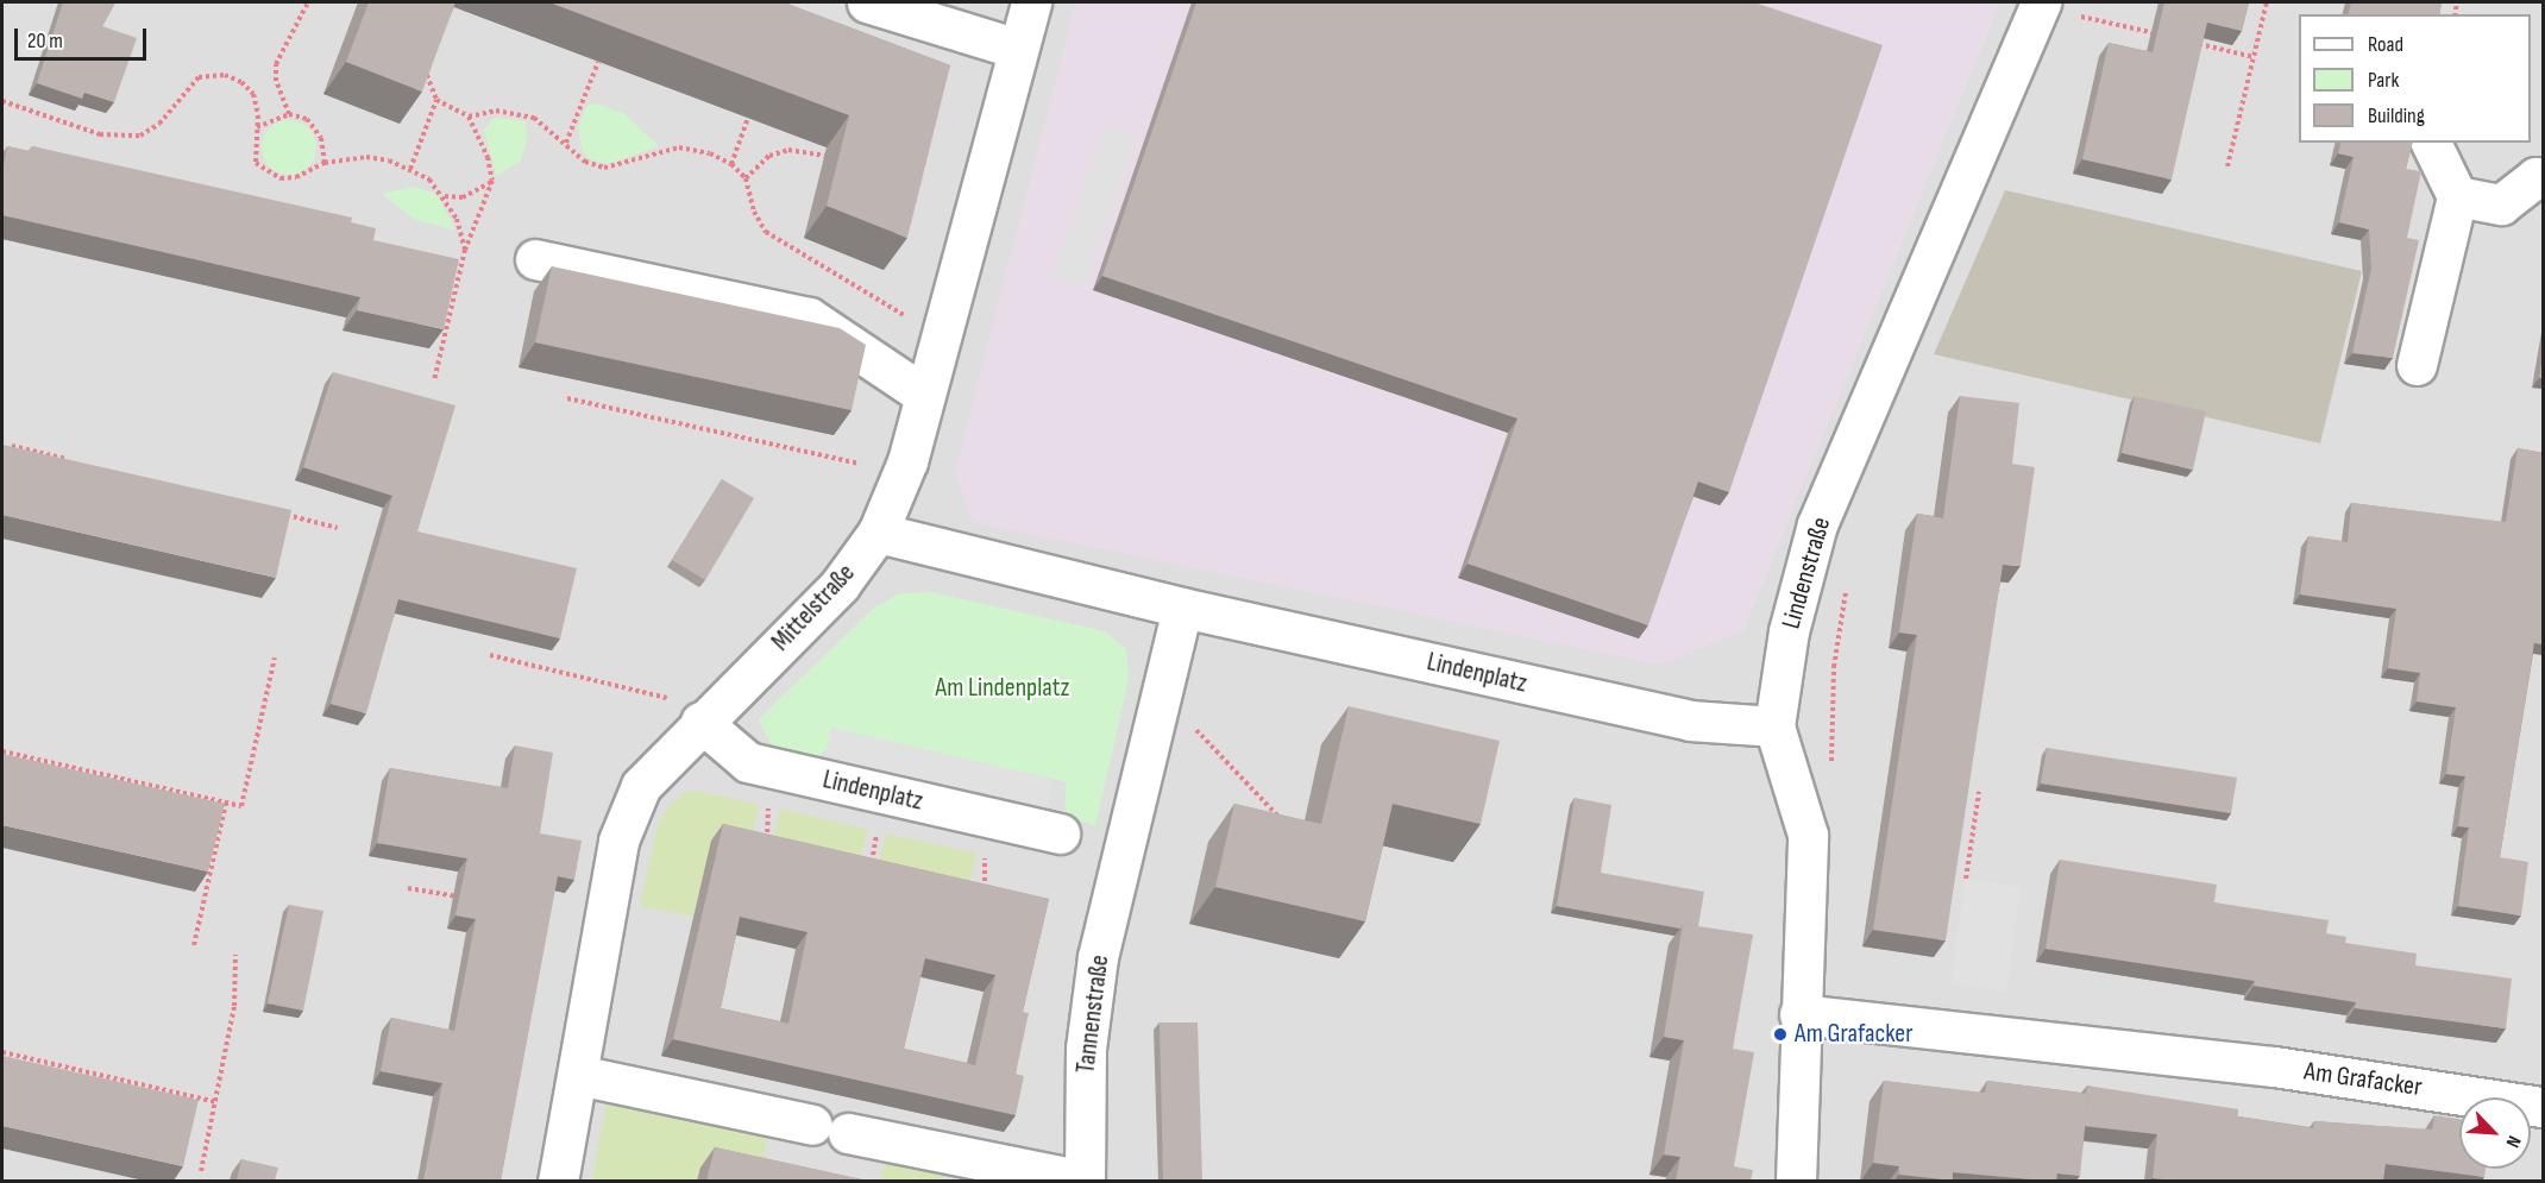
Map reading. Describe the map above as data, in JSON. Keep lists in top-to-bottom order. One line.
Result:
{"streets":{"street":["Lindenstraße","Mittelstraße","Lindenplatz","Tannenstraße","Am Grafacker"]},"crossings":[["Lindenstraße","Lindenplatz"],["Lindenstraße","Am Grafacker"],["Mittelstraße","Lindenplatz"]],"parks":["Am Lindenplatz"],"places":["Am Grafacker"],"legend":["Road","Park","Building"],"scale_bar":"20 m","north":"bottom right"}
